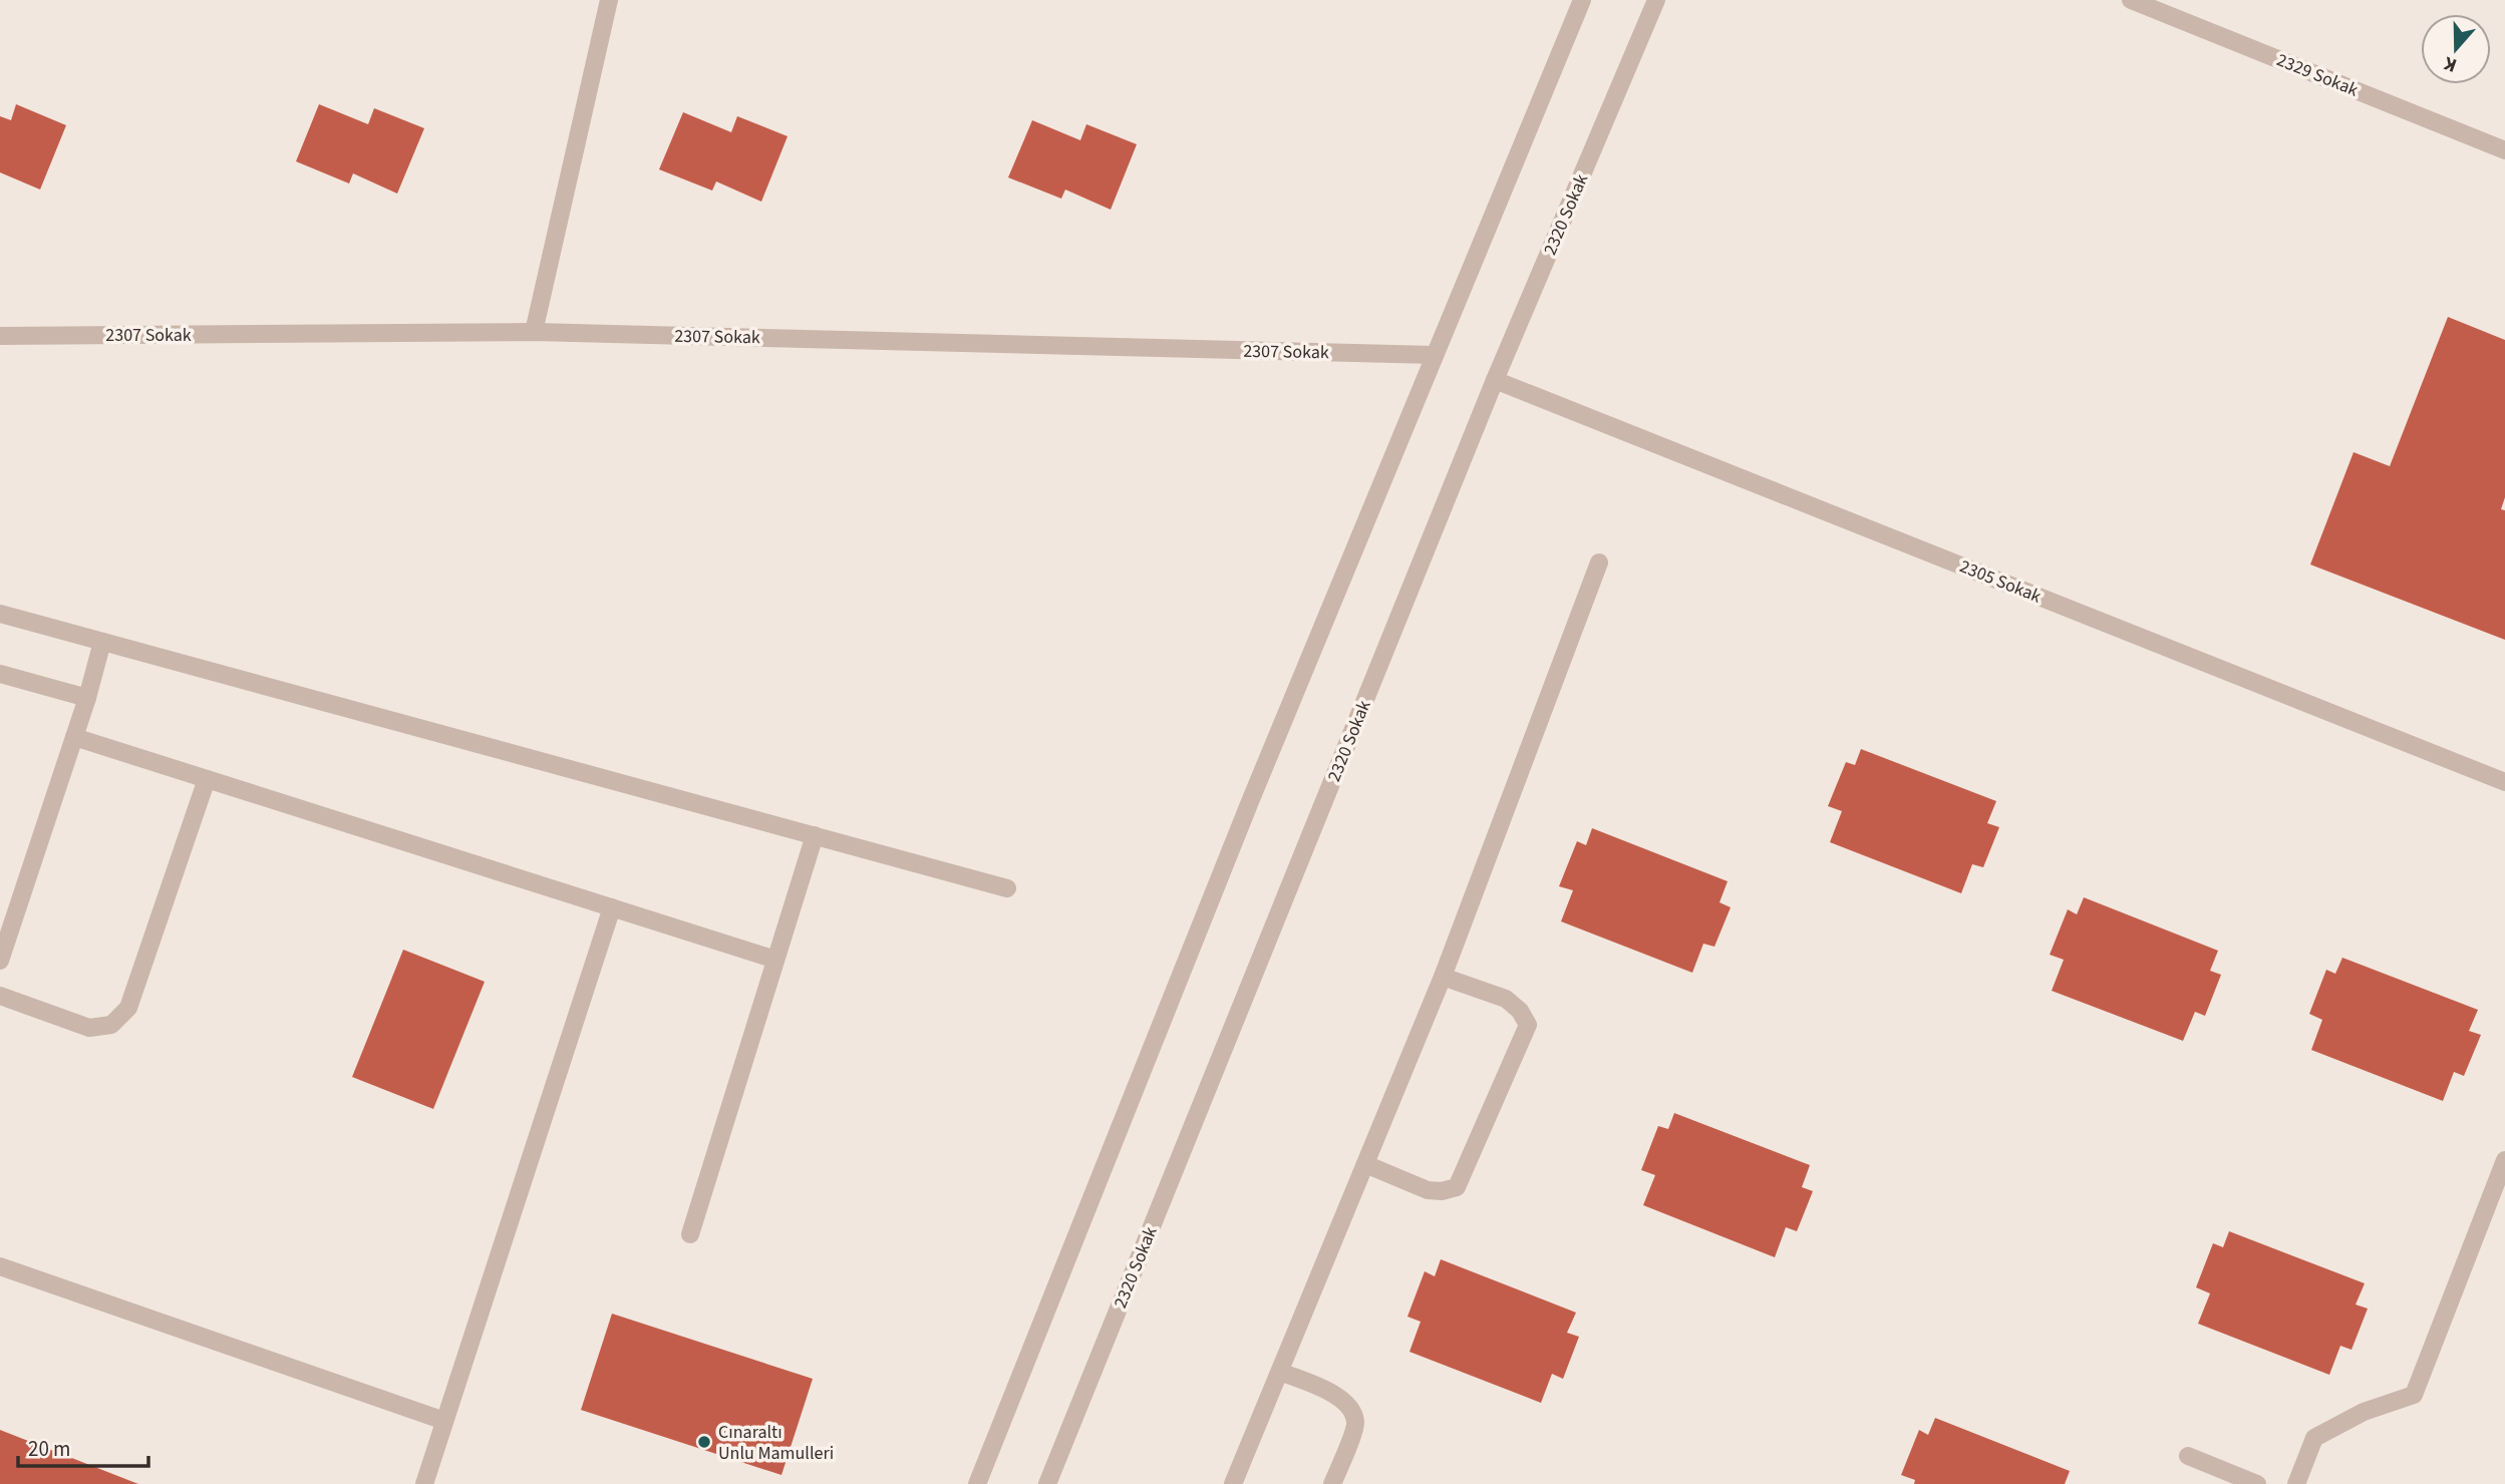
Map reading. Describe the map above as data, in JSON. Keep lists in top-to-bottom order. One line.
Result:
{"streets":{"street":["2329 Sokak","2320 Sokak","2307 Sokak","2305 Sokak"]},"crossings":[["2320 Sokak","2305 Sokak"]],"places":["Cınaraltı Unlu Mamulleri"],"scale_bar":"20 m","north":"bottom"}
